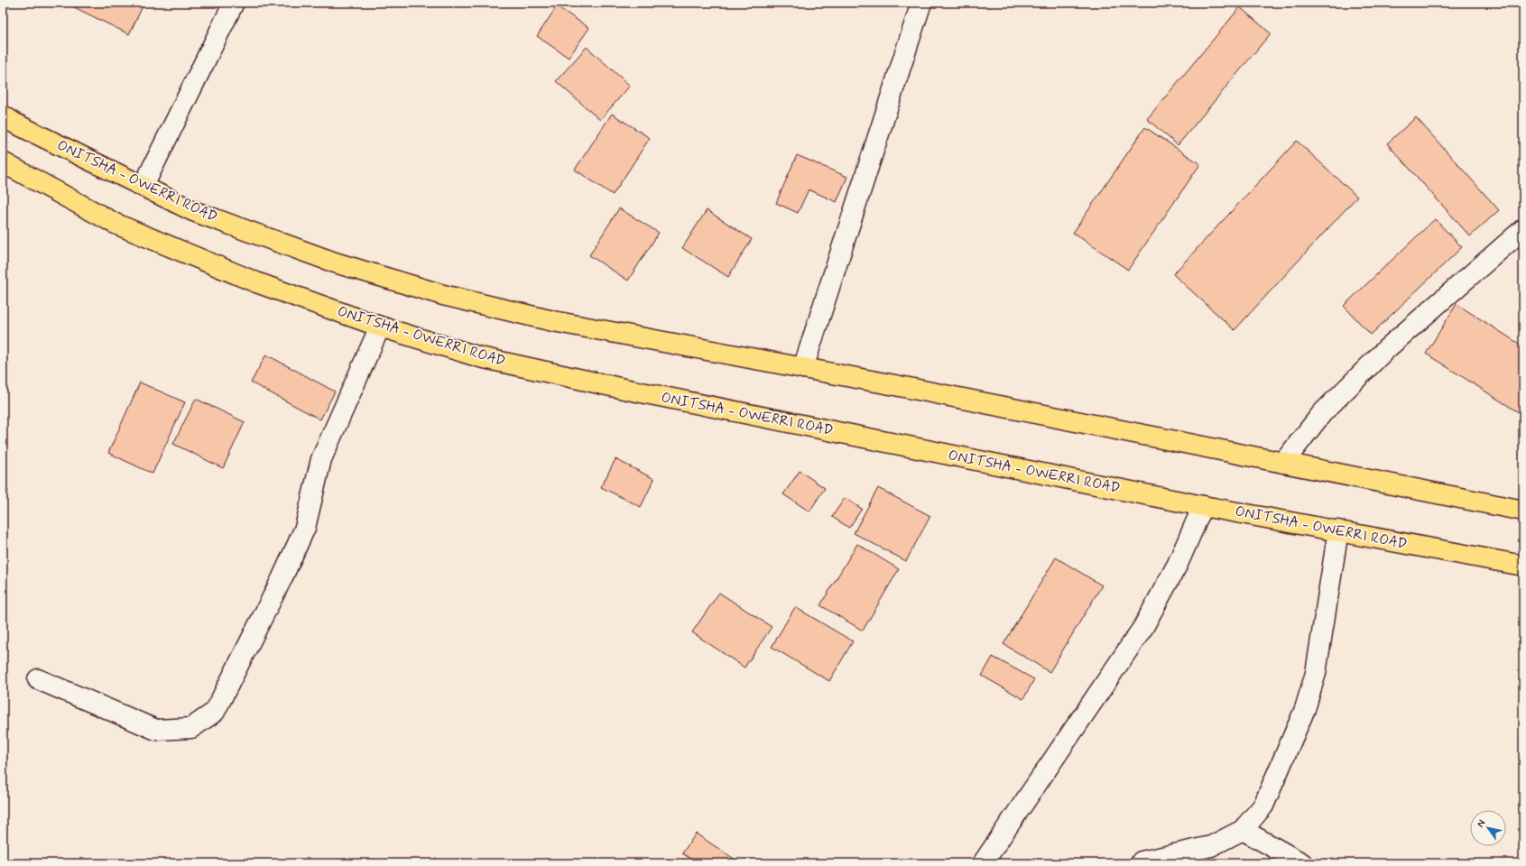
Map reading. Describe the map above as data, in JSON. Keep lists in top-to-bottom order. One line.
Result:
{"streets":{"highway":["ONITSHA - OWERRI ROAD"]},"north":"top left"}
